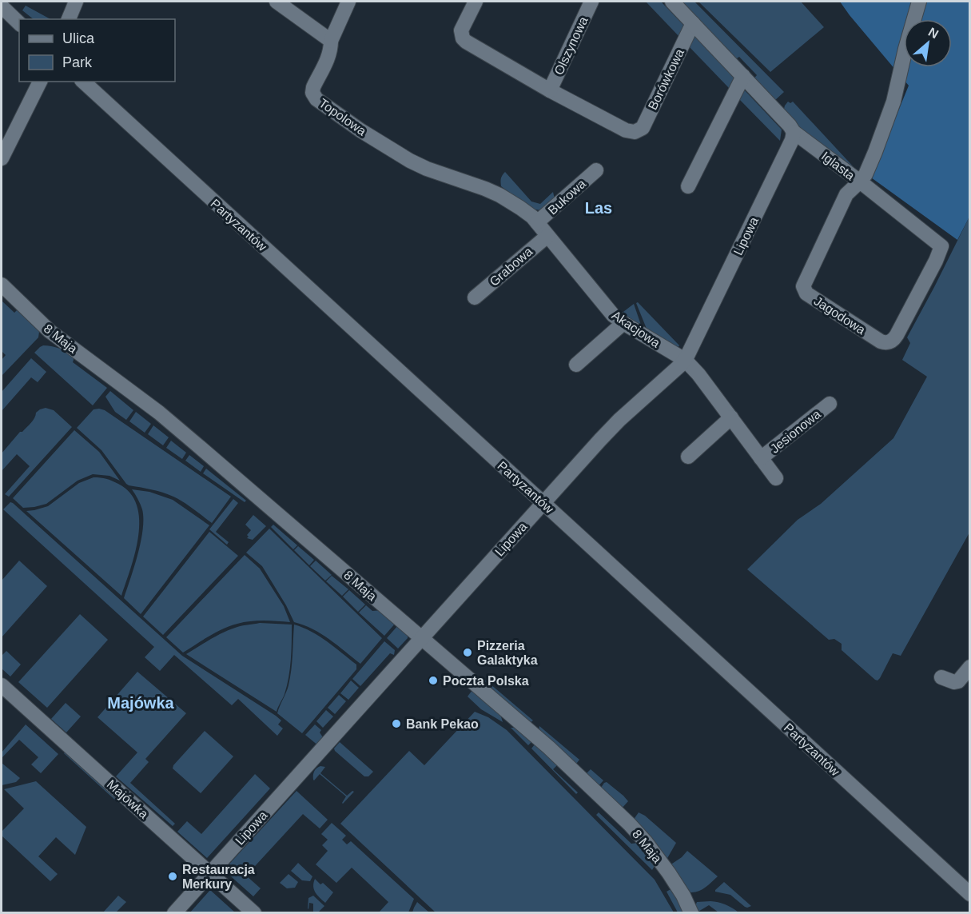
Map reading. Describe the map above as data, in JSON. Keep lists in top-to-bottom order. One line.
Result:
{"streets":{"street":["Olszynowa","Borówkowa","Topolowa","Iglasta","Bukowa","Partyzantów","Lipowa","Grabowa","Jagodowa","Akacjowa","8 Maja","Jesionowa","Majówka"]},"crossings":[["Olszynowa","Borówkowa"],["Borówkowa","Iglasta"],["Topolowa","Akacjowa"],["Iglasta","Lipowa"],["Iglasta","Jagodowa"],["Bukowa","Akacjowa"],["Partyzantów","Lipowa"],["Lipowa","Akacjowa"],["Lipowa","8 Maja"],["Lipowa","Majówka"],["Grabowa","Akacjowa"],["Akacjowa","Jesionowa"]],"districts":["Las","Majówka"],"places":["Pizzeria Galaktyka","Poczta Polska","Bank Pekao","Restauracja Merkury"],"legend":["Ulica","Park"],"north":"top right"}
